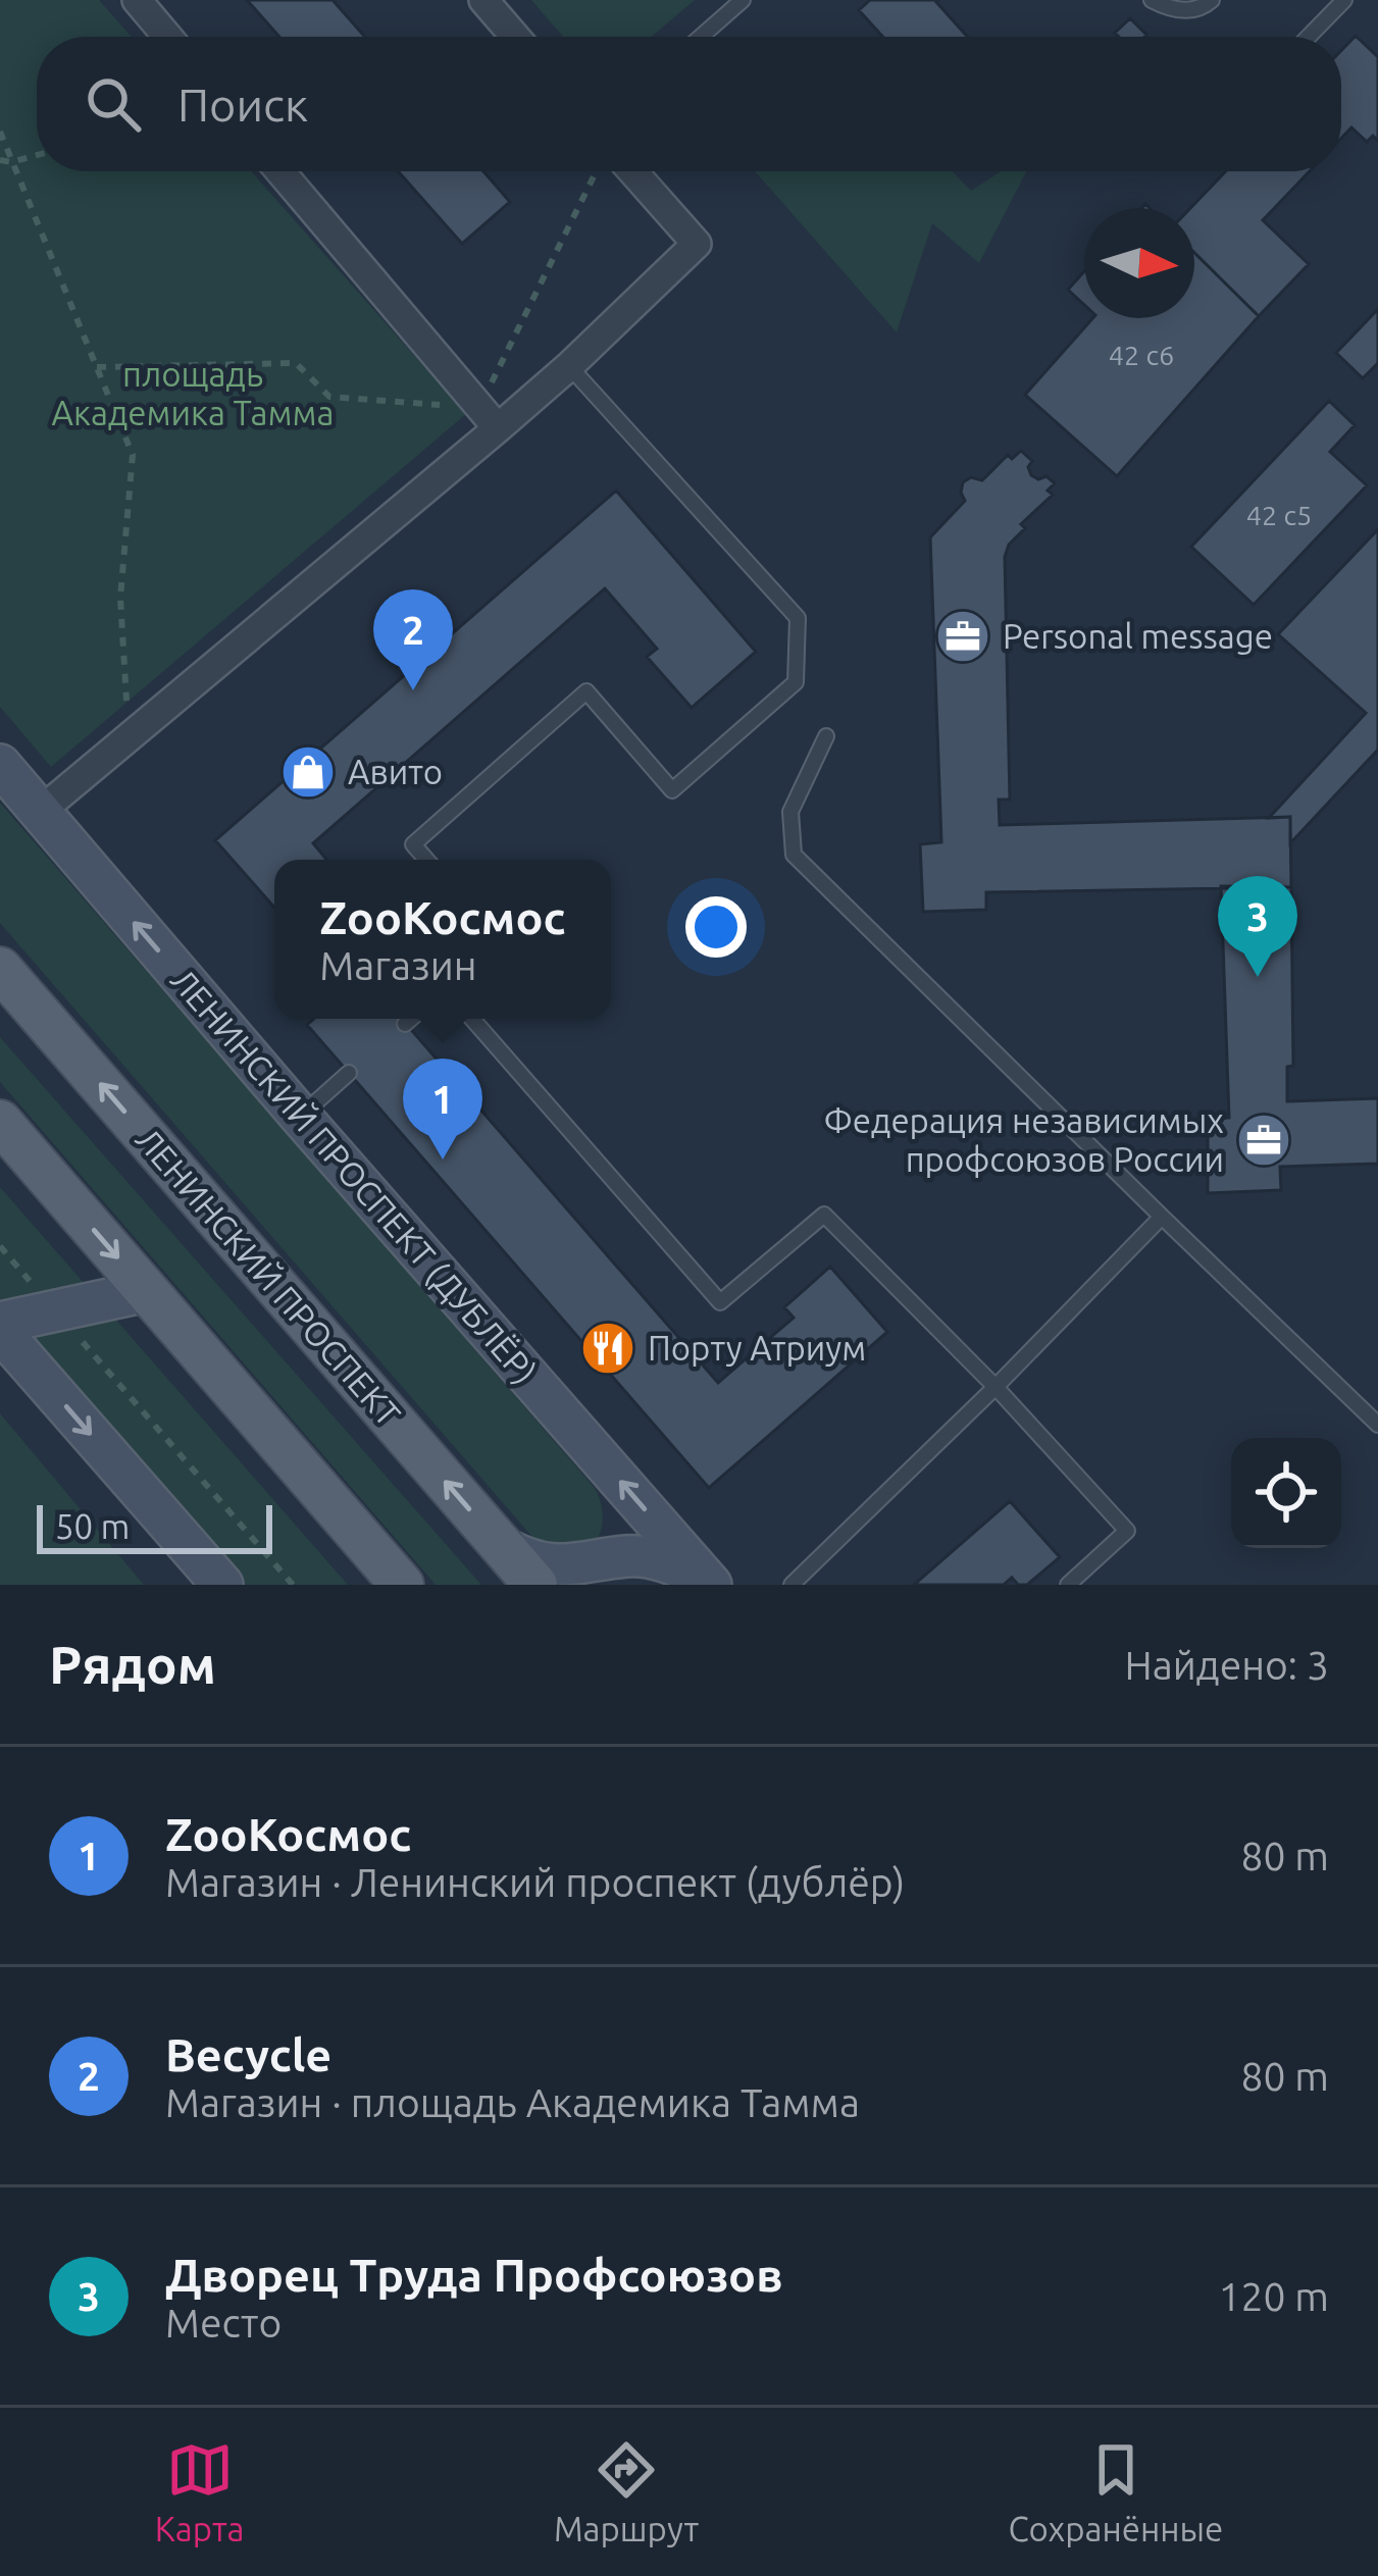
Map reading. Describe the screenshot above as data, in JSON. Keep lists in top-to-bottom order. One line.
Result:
{"streets":{"main road":["ЛЕНИНСКИЙ ПРОСПЕКТ"],"street":["ЛЕНИНСКИЙ ПРОСПЕКТ (ДУБЛЁР)"]},"one_way":["ЛЕНИНСКИЙ ПРОСПЕКТ (ДУБЛЁР)"],"parks":["площадь Академика Тамма"],"places":{"office":["Personal message","Федерация независимых профсоюзов России"],"shop":["Авито"],"restaurant":["Порту Атриум"]},"house_numbers":["42 с6","42 с5"],"scale_bar":"50 m","north":"right","page":{"search":"Поиск","pins":["2","3","1"],"popup":["ZooКосмос","Магазин"],"scale":"50 m","heading":["Рядом","Найдено: 3"],"list":[{"mark":"1","name":"ZooКосмос","note":"Магазин · Ленинский проспект (дублёр)","value":"80 m"},{"mark":"2","name":"Becycle","note":"Магазин · площадь Академика Тамма","value":"80 m"},{"mark":"3","name":"Дворец Труда Профсоюзов","note":"Место","value":"120 m"}],"nav":["Карта","Маршрут","Сохранённые"]}}
